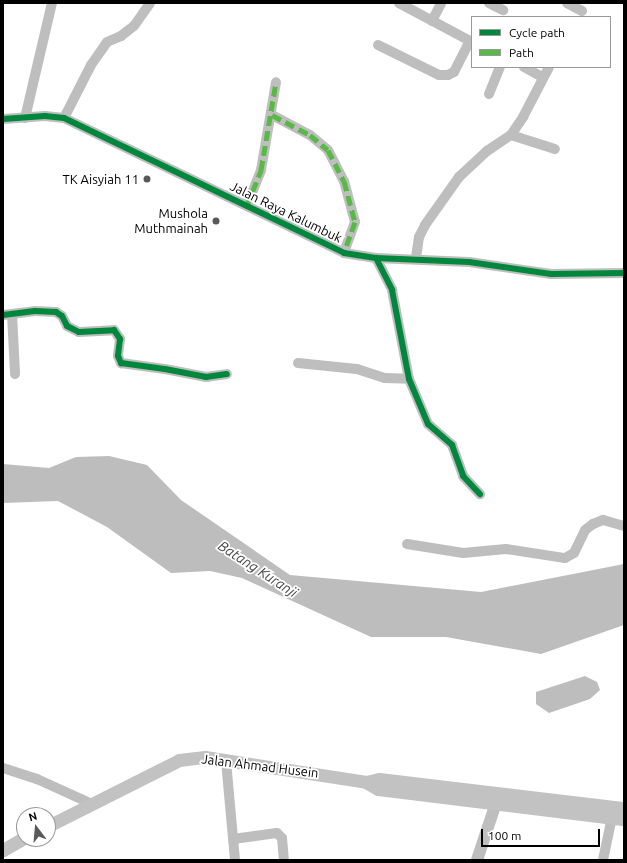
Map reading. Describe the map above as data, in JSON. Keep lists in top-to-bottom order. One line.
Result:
{"streets":{"main road":["Jalan Ahmad Husein"],"street":["Jalan Raya Kalumbuk"]},"water":["Batang Kuranji"],"places":["TK Aisyiah 11","Mushola Muthmainah"],"legend":["Cycle path","Path"],"scale_bar":"100 m","north":"top"}
